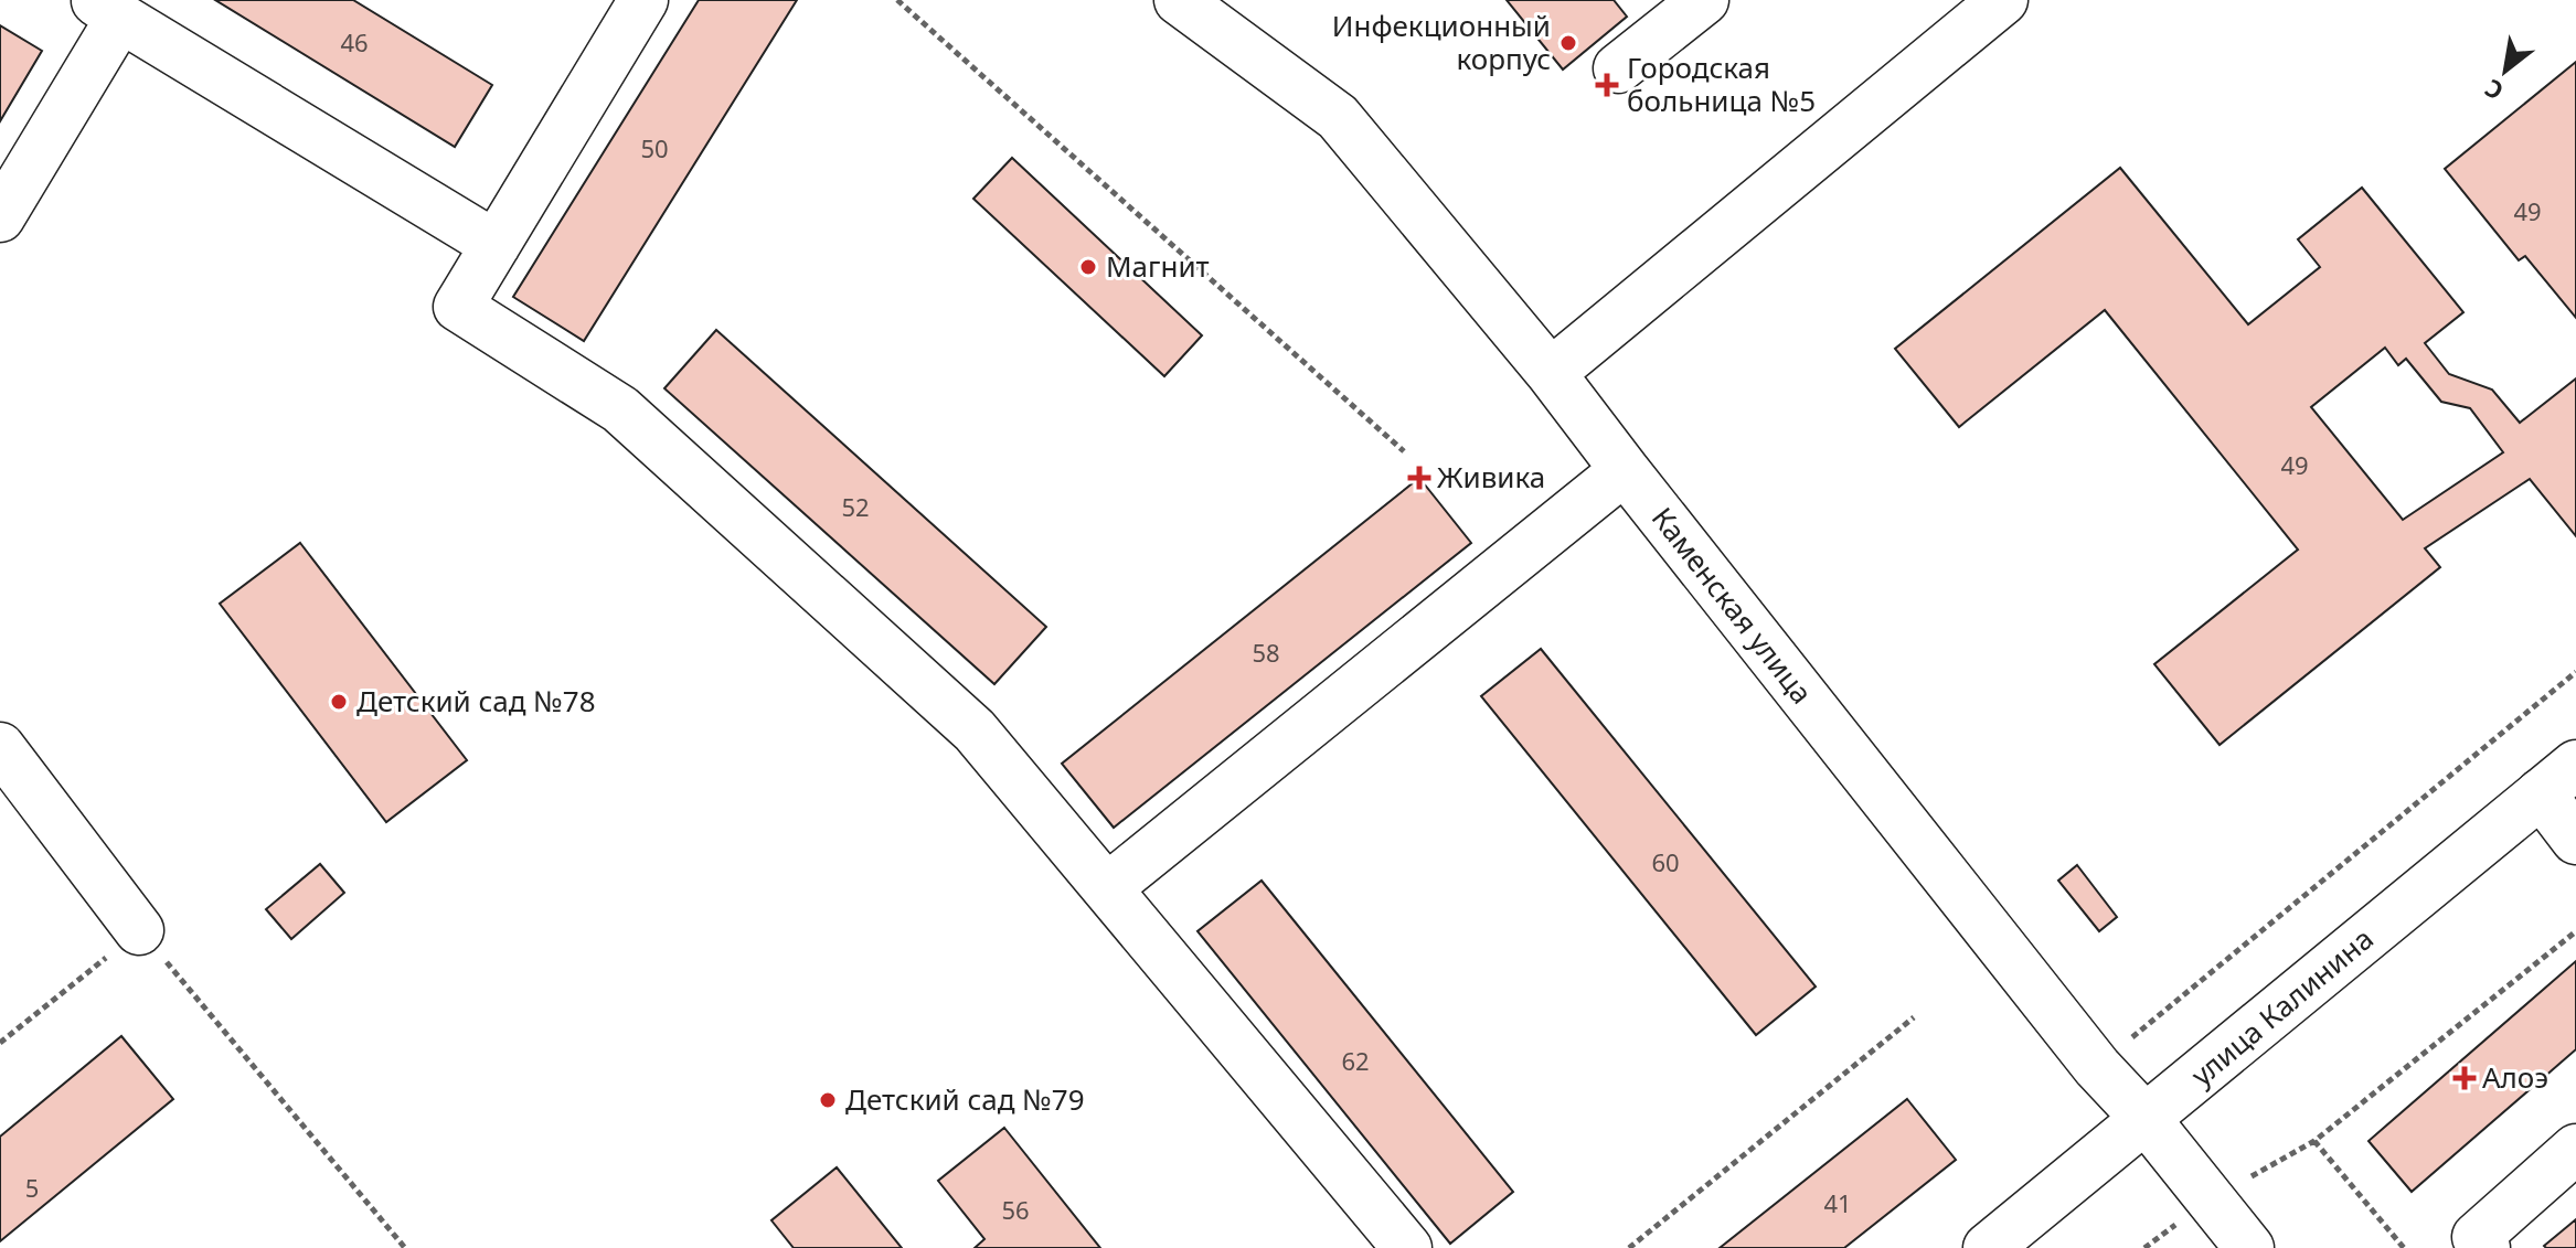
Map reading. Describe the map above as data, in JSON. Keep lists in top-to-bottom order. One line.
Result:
{"streets":{"street":["Каменская улица","улица Калинина"]},"crossings":[["Каменская улица","улица Калинина"]],"places":{"other":["Инфекционный корпус","Магнит","Детский сад №78","Детский сад №79"],"health":["Городская больница №5","Живика","Алоэ"]},"house_numbers":["46","50","49","49","52","58","60","62","5","41","56"],"north":"bottom left"}
